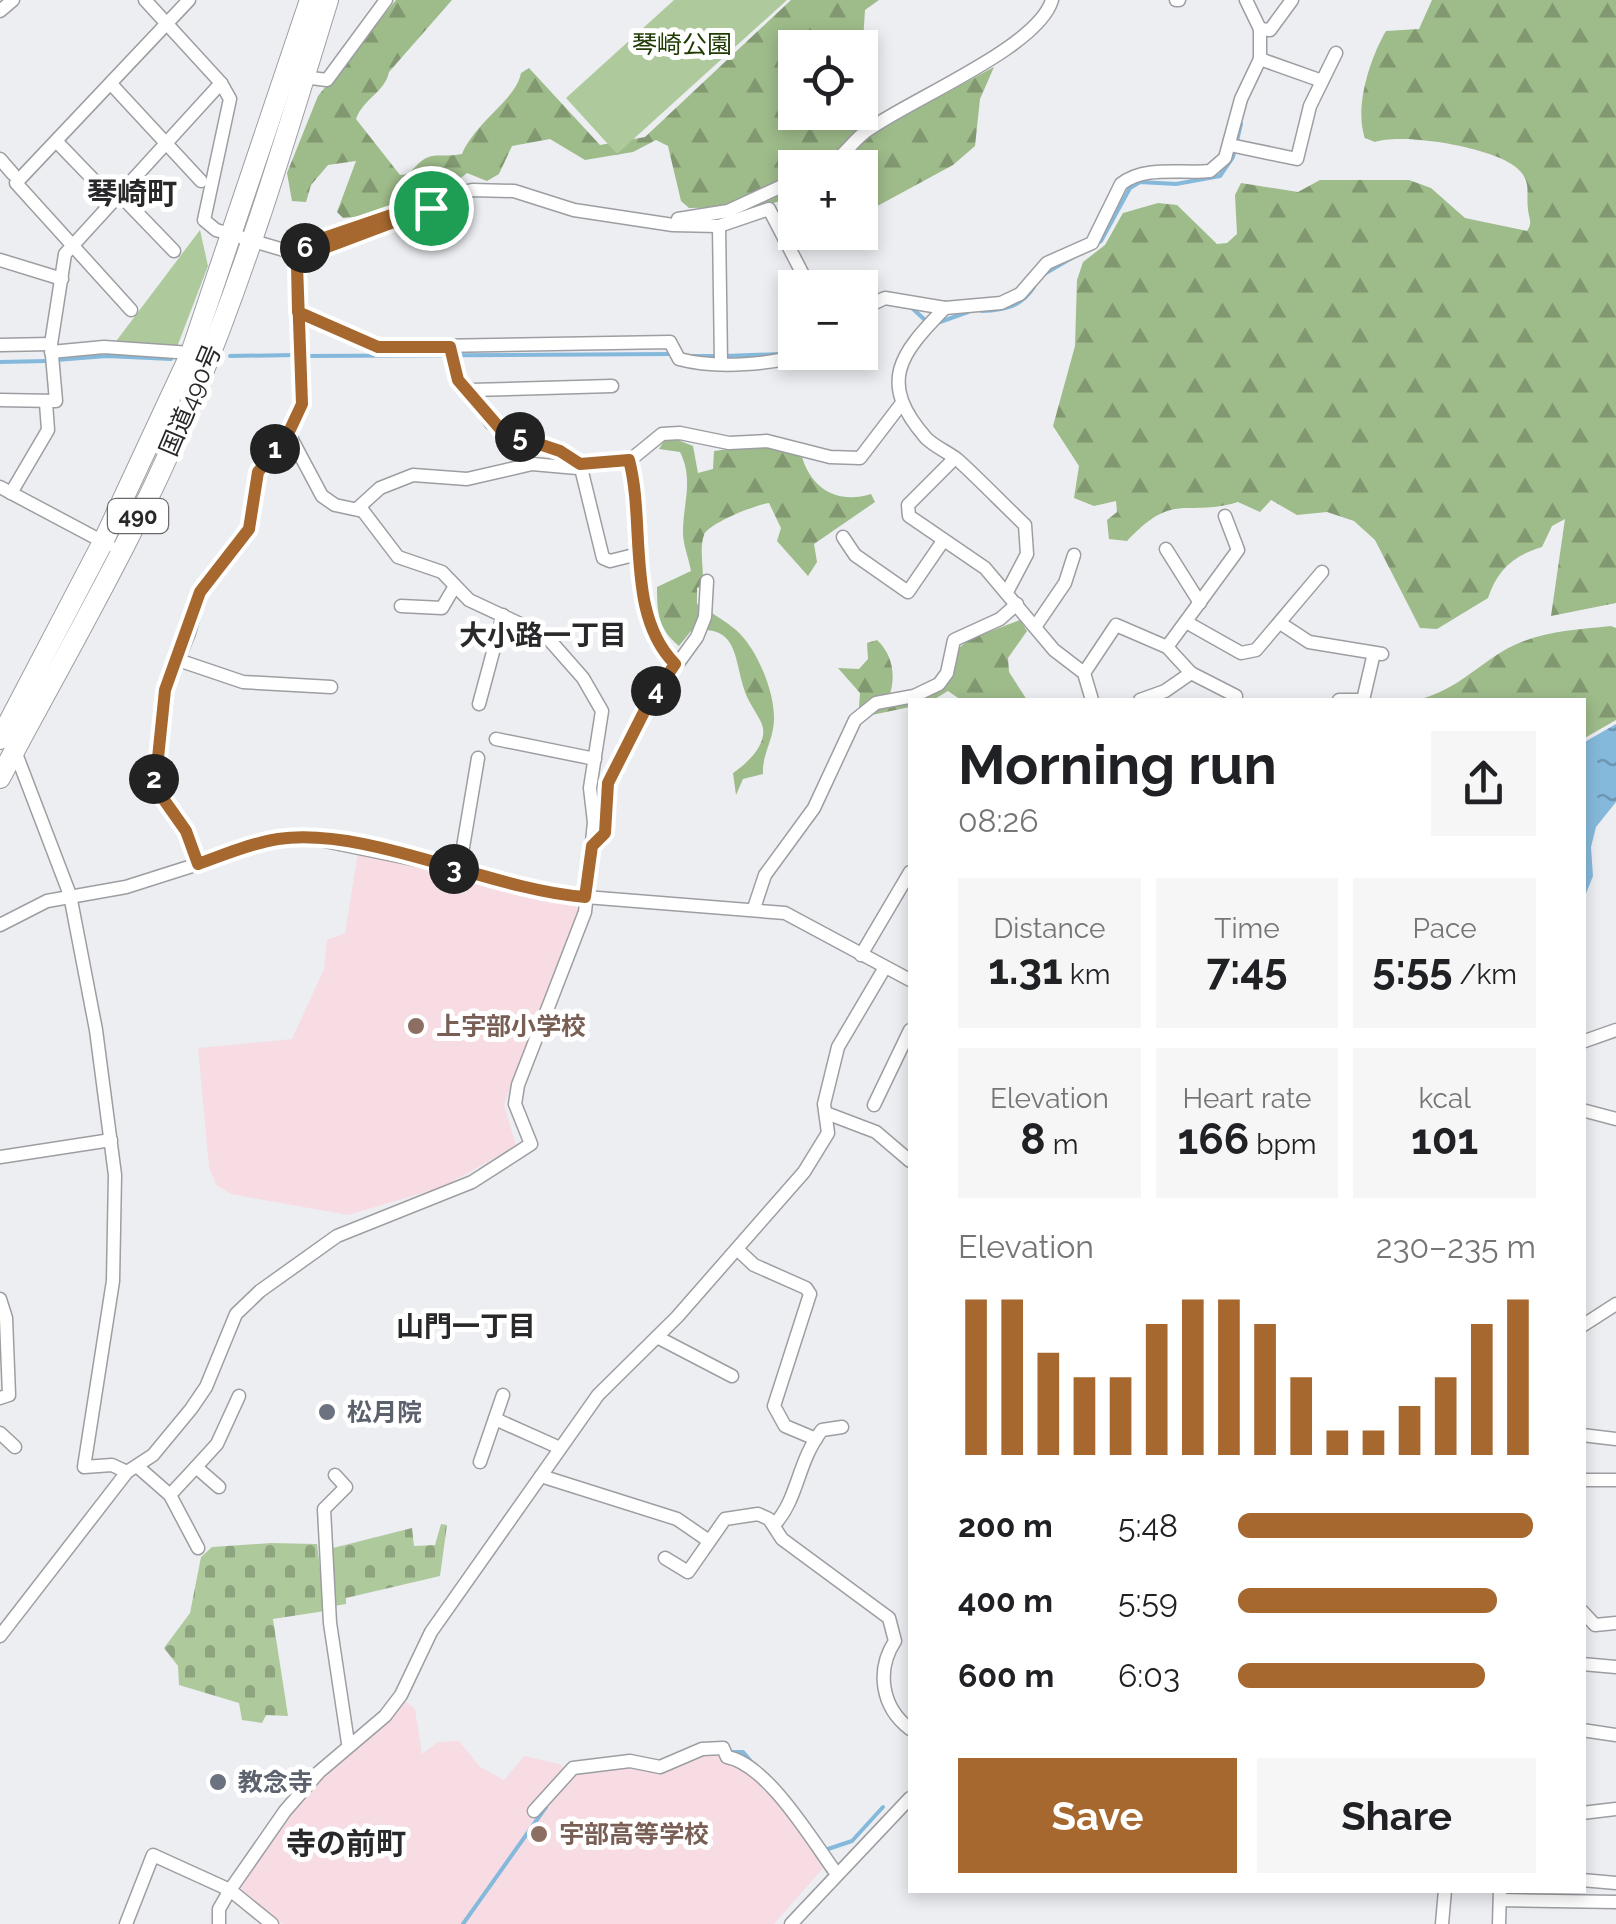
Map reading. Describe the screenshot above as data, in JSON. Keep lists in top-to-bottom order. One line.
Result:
{"streets":{"highway":["国道490号","490"]},"districts":["琴崎町","大小路一丁目","山門一丁目","寺の前町"],"parks":["琴崎公園"],"places":["上宇部小学校","松月院","教念寺","宇部高等学校"],"page":{"map_buttons":["+","−"],"pins":["6","5","1","4","2","3"],"heading":["Morning run","08:26"],"stats":[["Distance","1.31 km"],["Time","7:45"],["Pace","5:55 /km"],["Elevation","8 m"],["Heart rate","166 bpm"],["kcal","101"]],"chart":["Elevation","230–235 m"],"list":[{"name":"200 m","note":"5:48"},{"name":"400 m","note":"5:59"},{"name":"600 m","note":"6:03"}],"buttons":["Save","Share"]}}
